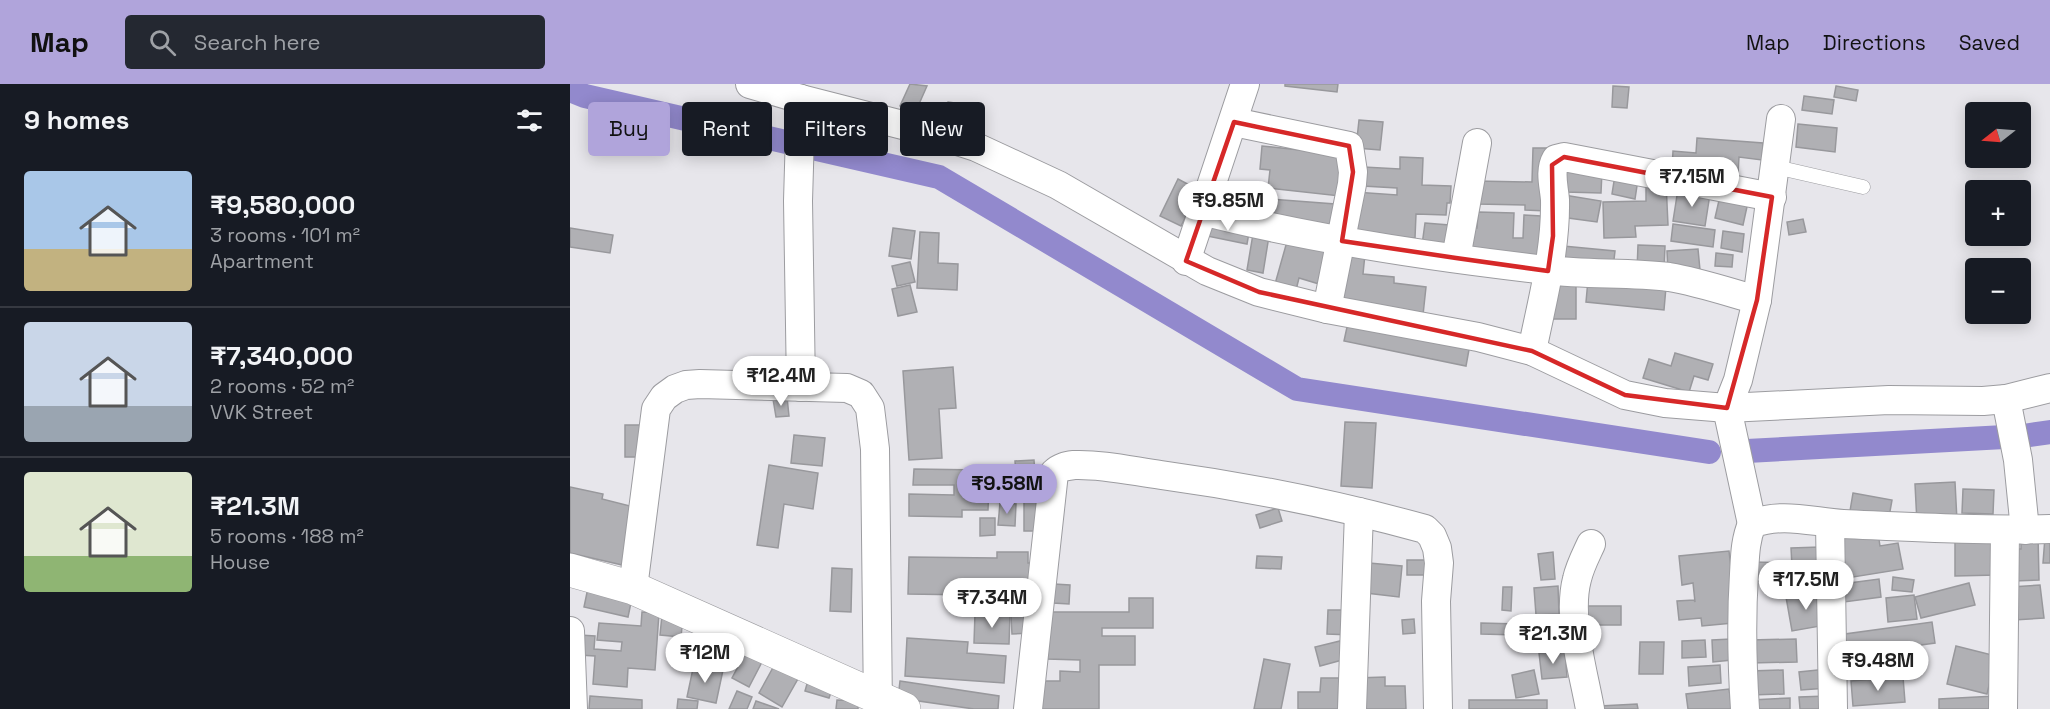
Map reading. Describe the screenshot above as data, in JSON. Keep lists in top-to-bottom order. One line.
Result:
{"north":"left","page":{"header":"Map","search":"Search here","nav":["Map","Directions","Saved"],"heading":"9 homes","map_buttons":["+","−"],"chip":["Buy","Rent","Filters","New"],"list":[{"name":"₹9,580,000","note":"3 rooms · 101 m² · Apartment"},{"name":"₹7,340,000","note":"2 rooms · 52 m² · VVK Street"},{"name":"₹21.3M","note":"5 rooms · 188 m² · House"}],"price":["₹7.15M","₹9.85M","₹12.4M","₹9.58M","₹17.5M","₹7.34M","₹21.3M","₹12M","₹9.48M"]}}
